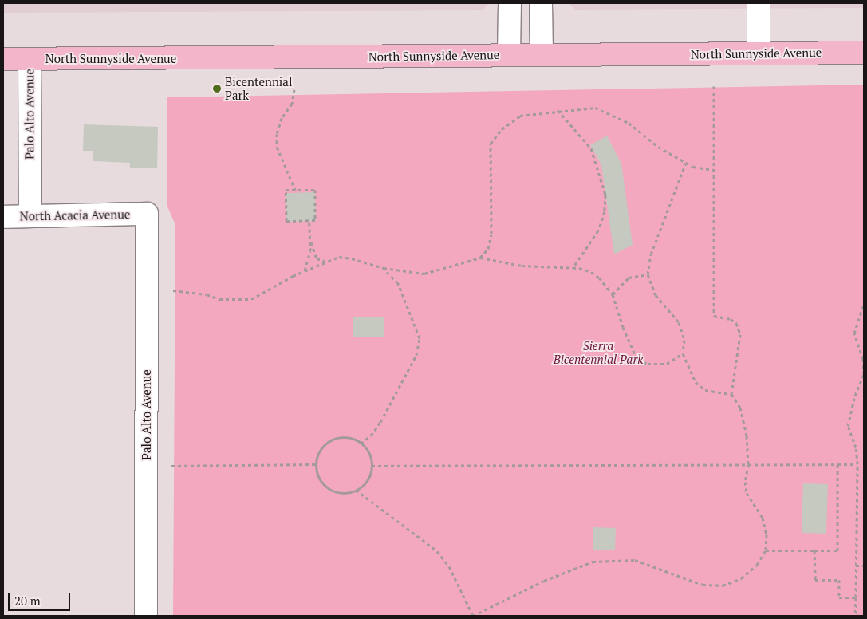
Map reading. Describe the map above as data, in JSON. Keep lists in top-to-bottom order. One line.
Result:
{"streets":{"main road":["North Sunnyside Avenue"],"street":["Palo Alto Avenue","North Acacia Avenue"]},"crossings":[["North Sunnyside Avenue","Palo Alto Avenue"],["Palo Alto Avenue","North Acacia Avenue"]],"parks":["Sierra Bicentennial Park"],"places":["Bicentennial Park"],"scale_bar":"20 m"}
